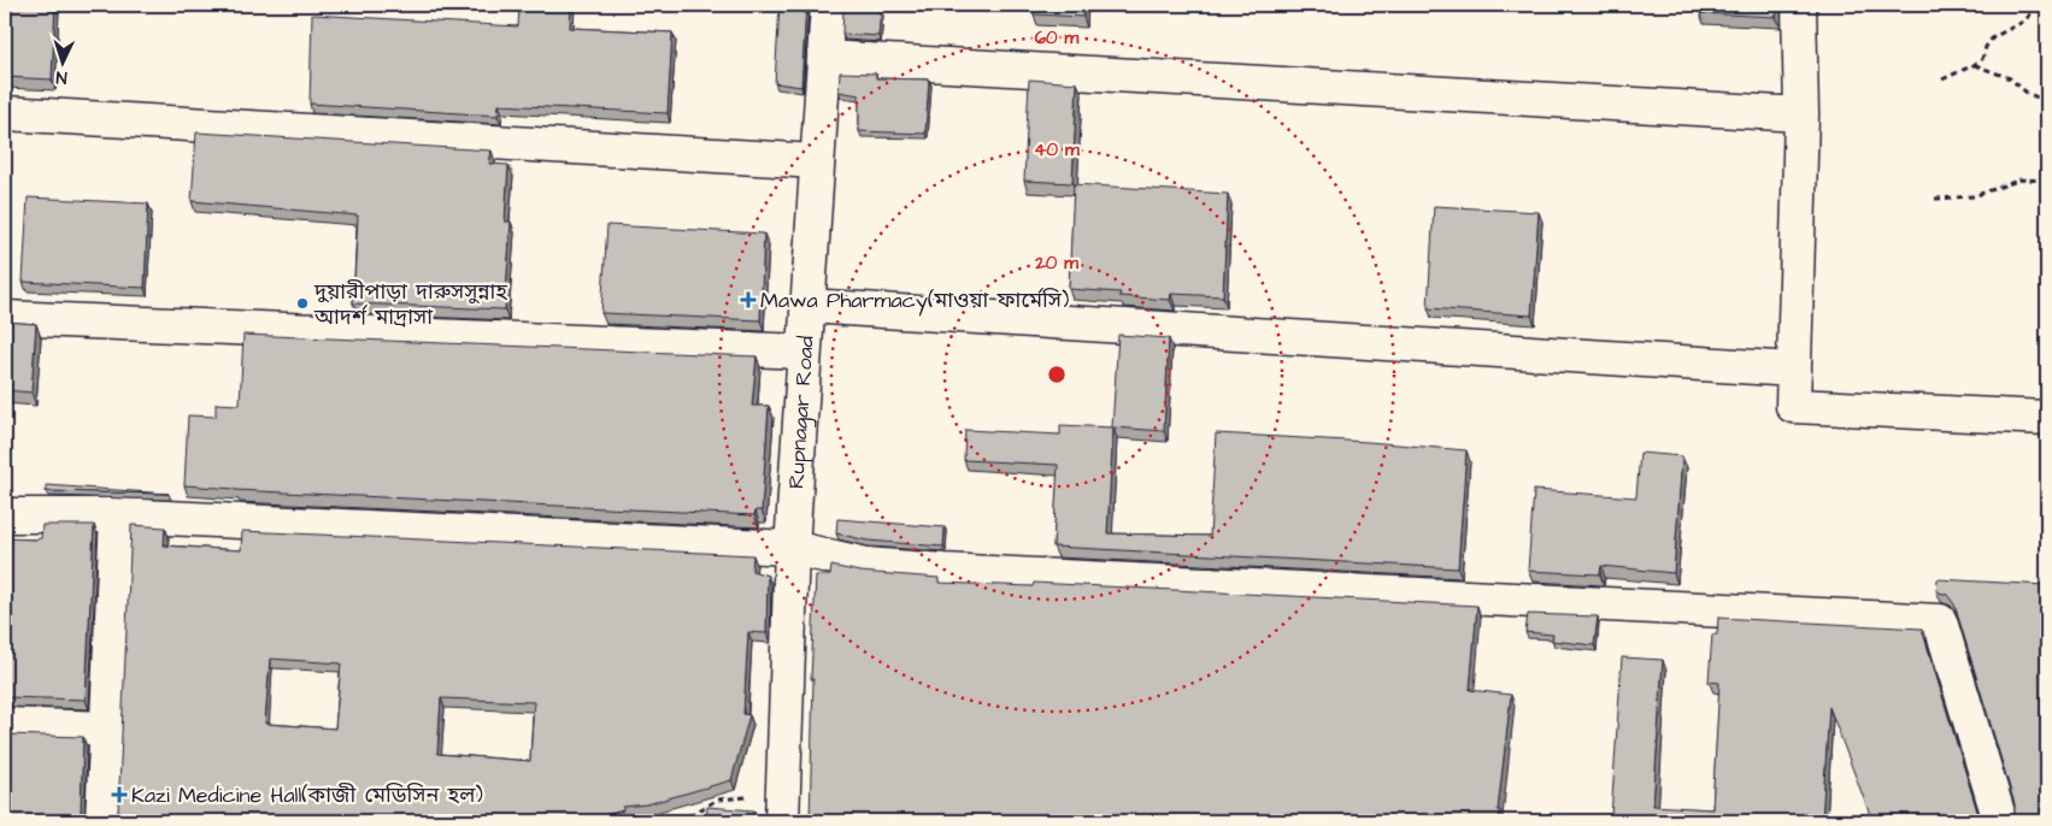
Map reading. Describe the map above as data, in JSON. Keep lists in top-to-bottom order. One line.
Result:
{"streets":{"street":["Rupnagar Road"]},"places":{"health":["Mawa Pharmacy(মাওয়া ফার্মেসি)","Kazi Medicine Hall(কাজী মেডিসিন হল)"],"other":["দুয়ারীপাড়া দারুসসুন্নাহ আদর্শ মাদ্রাসা"]},"north":"bottom","rings":["60 m","40 m","20 m"]}
